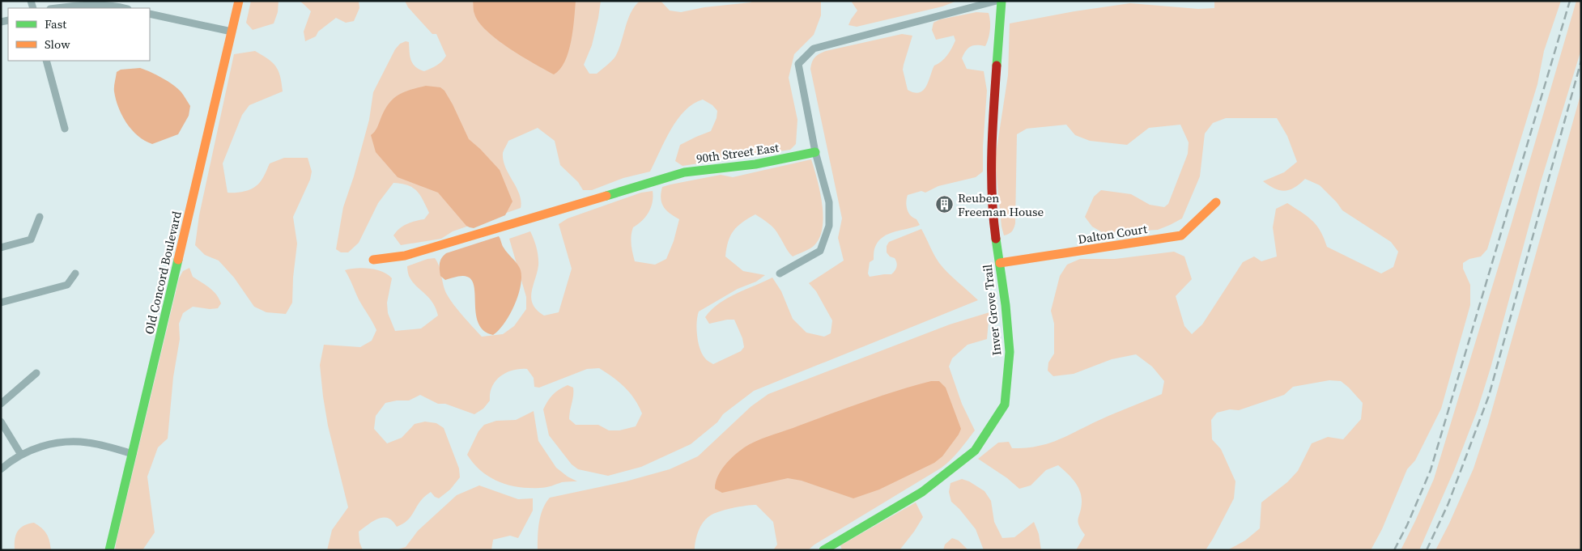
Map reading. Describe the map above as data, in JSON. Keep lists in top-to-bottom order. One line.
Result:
{"streets":{"street":["90th Street East","Dalton Court","Old Concord Boulevard","Inver Grove Trail"]},"crossings":[["Dalton Court","Inver Grove Trail"]],"places":{"building":["Reuben Freeman House"]},"legend":["Fast","Slow"]}
